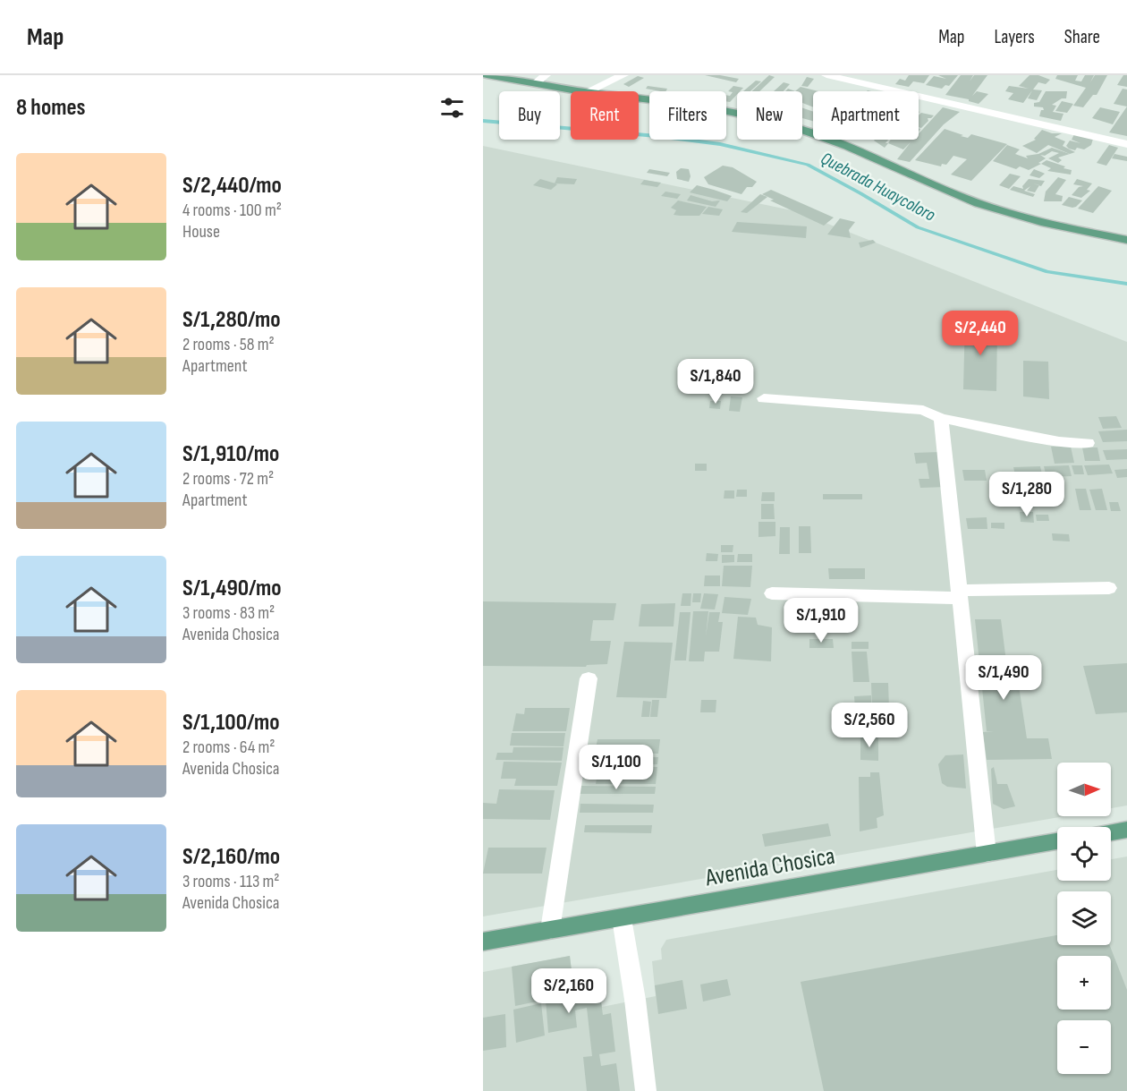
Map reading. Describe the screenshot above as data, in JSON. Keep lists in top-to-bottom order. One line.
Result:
{"streets":{"main road":["Avenida Chosica"]},"water":["Quebrada Huaycoloro"],"north":"right","page":{"header":"Map","nav":["Map","Layers","Share"],"heading":"8 homes","chip":["Buy","Rent","Filters","New","Apartment"],"list":[{"name":"S/2,440/mo","note":"4 rooms · 100 m² · House"},{"name":"S/1,280/mo","note":"2 rooms · 58 m² · Apartment"},{"name":"S/1,910/mo","note":"2 rooms · 72 m² · Apartment"},{"name":"S/1,490/mo","note":"3 rooms · 83 m² · Avenida Chosica"},{"name":"S/1,100/mo","note":"2 rooms · 64 m² · Avenida Chosica"},{"name":"S/2,160/mo","note":"3 rooms · 113 m² · Avenida Chosica"}],"price":["S/2,440","S/1,840","S/1,280","S/1,910","S/1,490","S/2,560","S/1,100","S/2,160"],"map_buttons":["+","−"]}}
